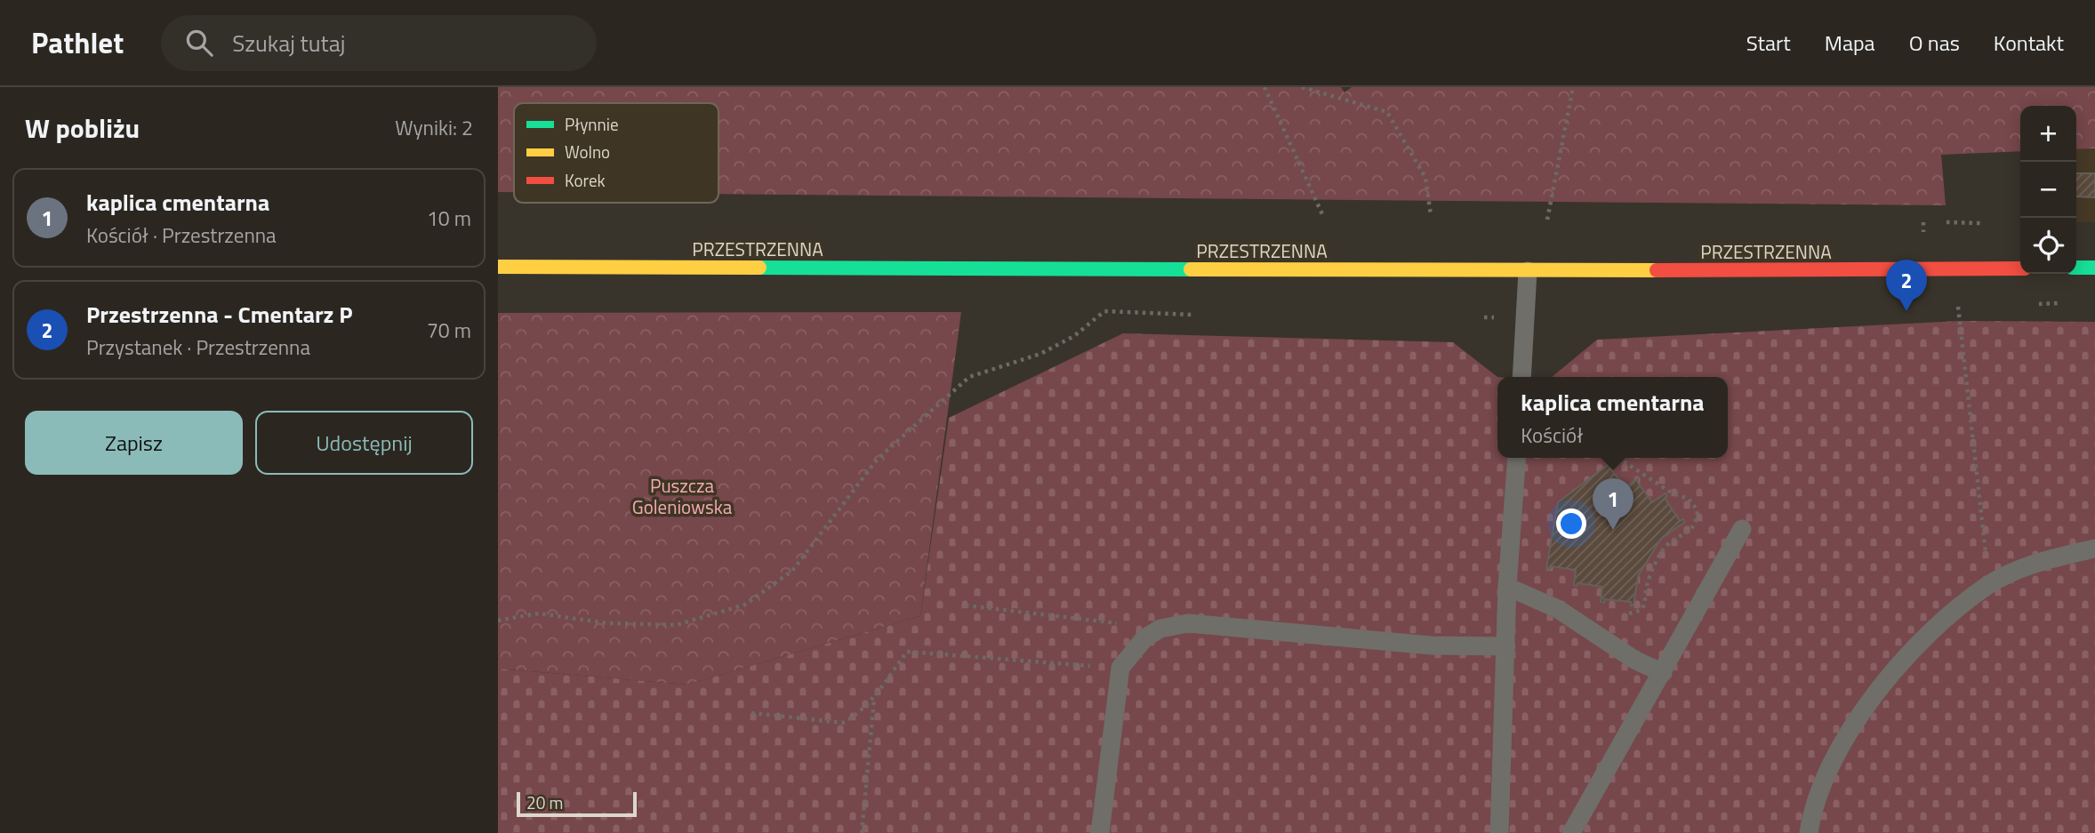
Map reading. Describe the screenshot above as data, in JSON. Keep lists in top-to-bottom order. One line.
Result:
{"streets":{"street":["PRZESTRZENNA"]},"parks":["Puszcza Goleniowska"],"legend":["Płynnie","Wolno","Korek"],"scale_bar":"20 m","page":{"header":"Pathlet","search":"Szukaj tutaj","nav":["Start","Mapa","O nas","Kontakt"],"heading":["W pobliżu","Wyniki: 2"],"map_buttons":["+","−"],"list":[{"mark":"1","name":"kaplica cmentarna","note":"Kościół · Przestrzenna","value":"10 m"},{"mark":"2","name":"Przestrzenna - Cmentarz P","note":"Przystanek · Przestrzenna","value":"70 m"}],"pins":["2","1"],"popup":["kaplica cmentarna","Kościół"],"buttons":["Zapisz","Udostępnij"],"scale":"20 m"}}
